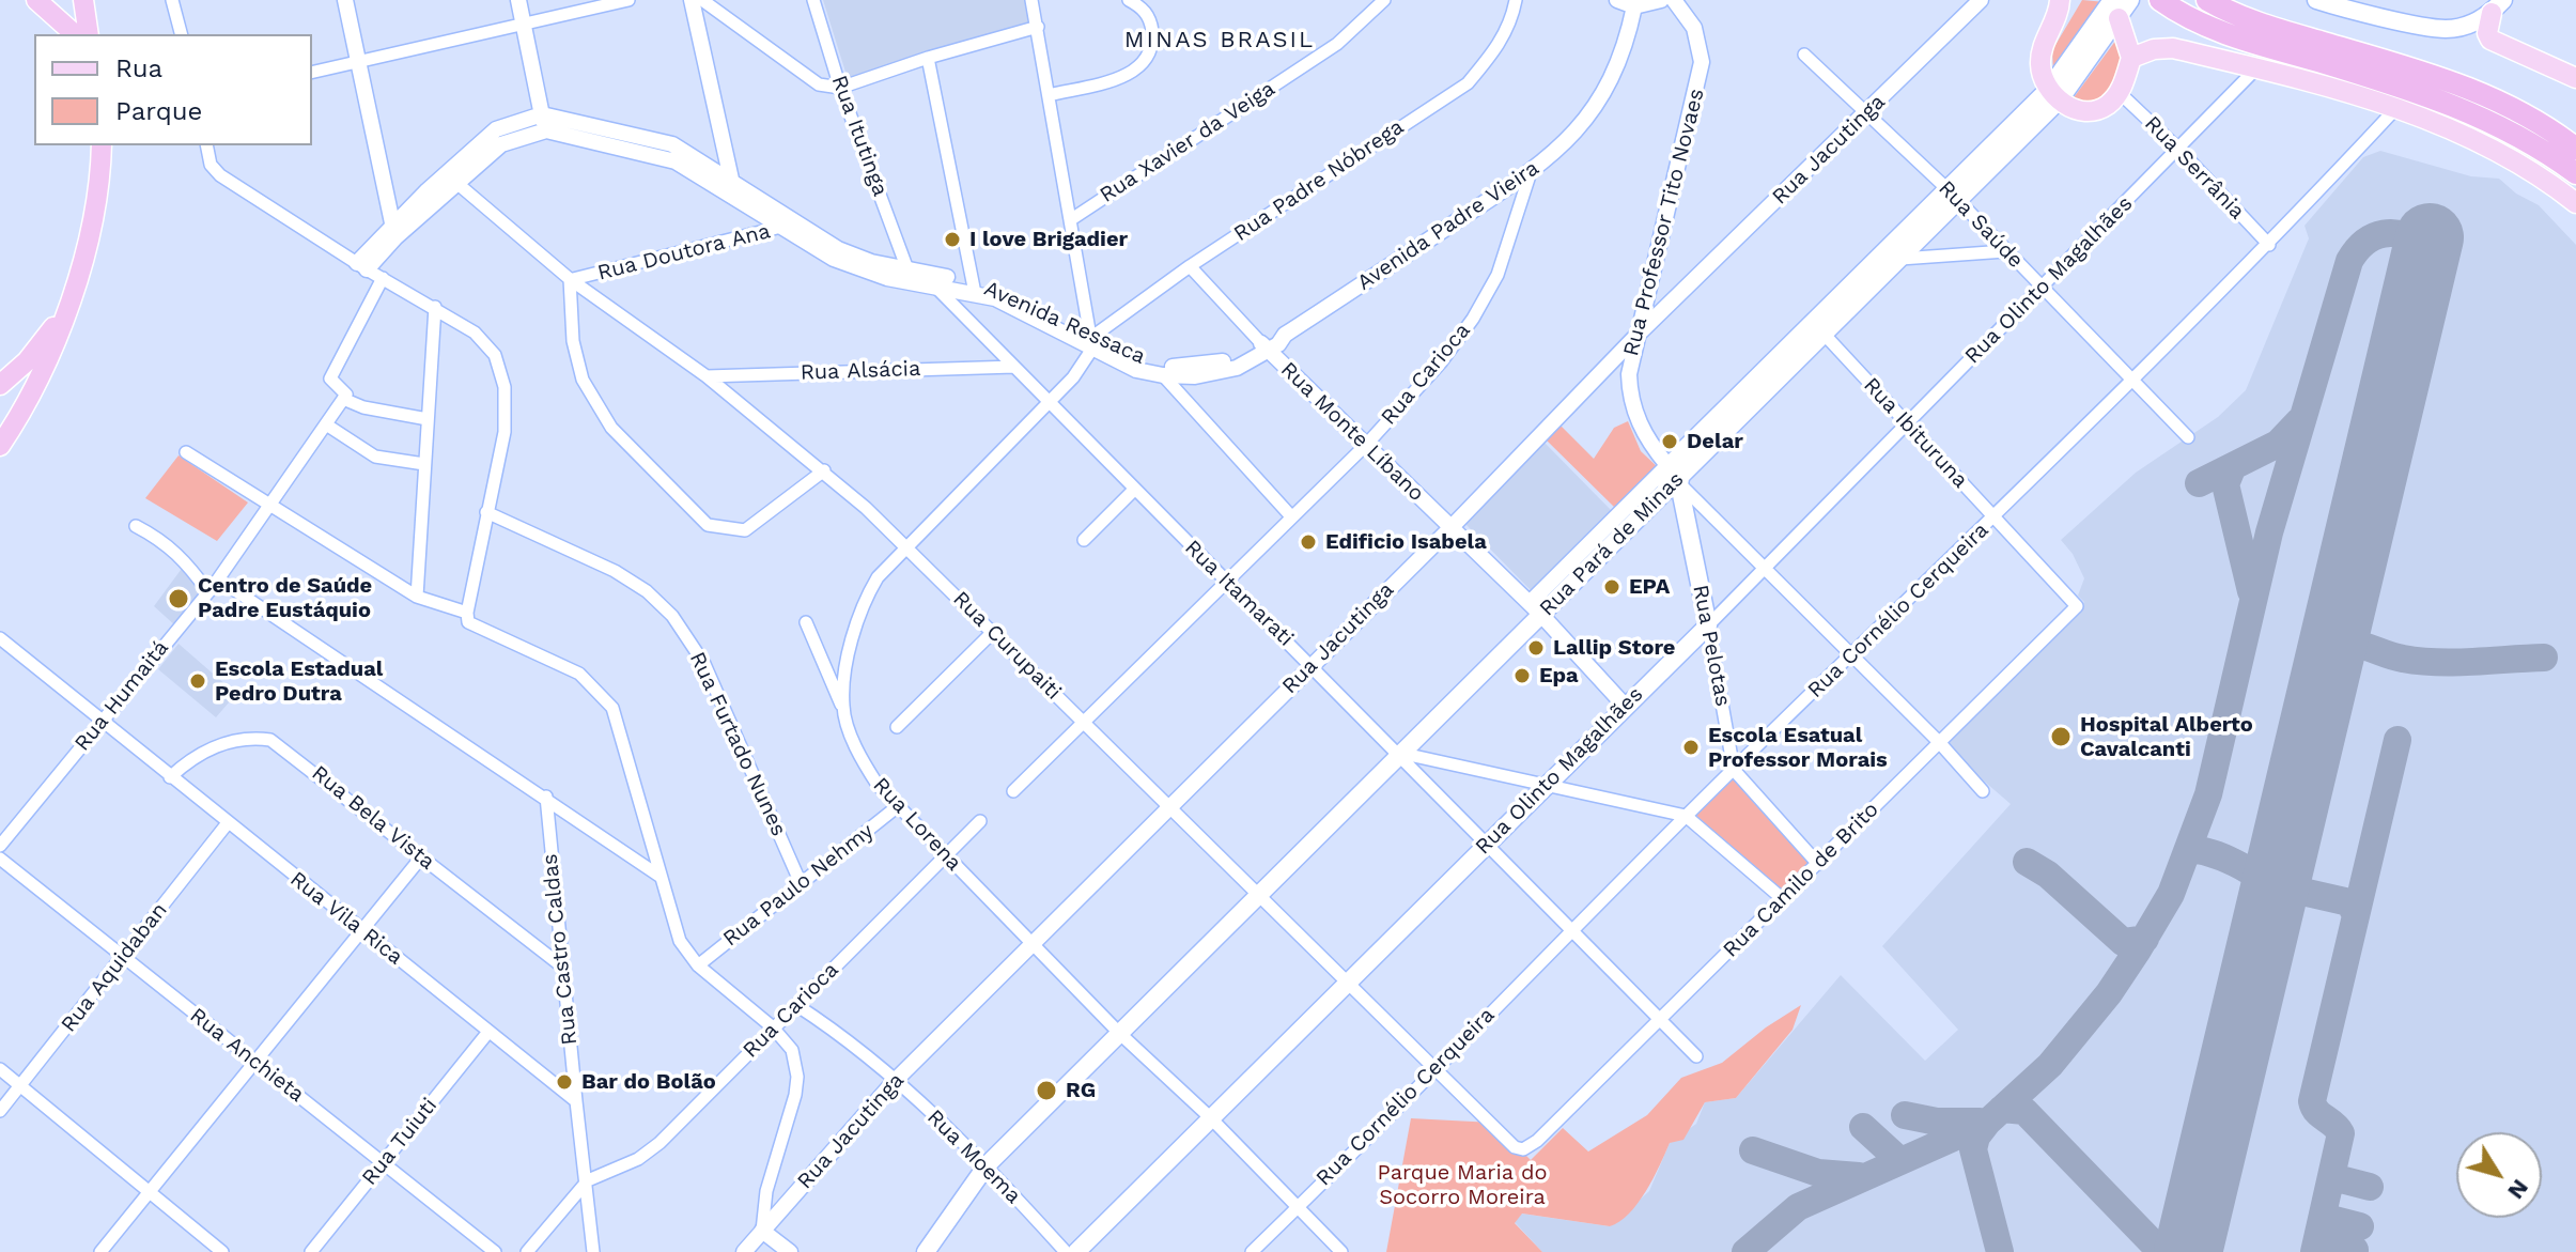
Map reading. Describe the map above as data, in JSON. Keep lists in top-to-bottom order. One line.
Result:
{"streets":{"main road":["Rua Olinto Magalhães","Rua Pará de Minas","Rua Pelotas"],"street":["Rua Itutinga","Rua Xavier da Veiga","Rua Jacutinga","Rua Serrânia","Rua Padre Nóbrega","Rua Professor Tito Novaes","Rua Saúde","Avenida Padre Vieira","Rua Doutora Ana","Avenida Ressaca","Rua Alsácia","Rua Carioca","Rua Monte Líbano","Rua Ibituruna","Rua Itamarati","Rua Cornélio Cerqueira","Rua Curupaiti","Rua Humaitá","Rua Furtado Nunes","Rua Bela Vista","Rua Lorena","Rua Camilo de Brito","Rua Paulo Nehmy","Rua Vila Rica","Rua Castro Caldas","Rua Aquidaban","Rua Anchieta","Rua Tuiuti","Rua Moema"]},"crossings":[["Rua Itutinga","Avenida Ressaca"],["Rua Jacutinga","Rua Professor Tito Novaes"],["Rua Jacutinga","Rua Saúde"],["Rua Jacutinga","Rua Monte Líbano"],["Rua Jacutinga","Rua Itamarati"],["Rua Jacutinga","Rua Curupaiti"],["Rua Jacutinga","Rua Lorena"],["Rua Jacutinga","Rua Moema"],["Rua Serrânia","Rua Olinto Magalhães"],["Rua Serrânia","Rua Cornélio Cerqueira"],["Rua Padre Nóbrega","Avenida Ressaca"],["Rua Padre Nóbrega","Rua Monte Líbano"],["Rua Padre Nóbrega","Rua Lorena"],["Rua Professor Tito Novaes","Rua Pará de Minas"],["Rua Professor Tito Novaes","Rua Pelotas"],["Rua Saúde","Rua Olinto Magalhães"],["Rua Saúde","Rua Pará de Minas"],["Rua Saúde","Rua Cornélio Cerqueira"],["Avenida Padre Vieira","Avenida Ressaca"],["Avenida Padre Vieira","Rua Carioca"],["Rua Doutora Ana","Avenida Ressaca"],["Rua Doutora Ana","Rua Curupaiti"],["Rua Olinto Magalhães","Rua Monte Líbano"],["Rua Olinto Magalhães","Rua Ibituruna"],["Rua Olinto Magalhães","Rua Itamarati"],["Rua Olinto Magalhães","Rua Curupaiti"],["Rua Olinto Magalhães","Rua Pelotas"],["Rua Olinto Magalhães","Rua Lorena"],["Avenida Ressaca","Rua Monte Líbano"],["Avenida Ressaca","Rua Itamarati"],["Avenida Ressaca","Rua Lorena"],["Rua Alsácia","Rua Itamarati"],["Rua Alsácia","Rua Curupaiti"],["Rua Carioca","Rua Monte Líbano"],["Rua Carioca","Rua Itamarati"],["Rua Carioca","Rua Curupaiti"],["Rua Carioca","Rua Lorena"],["Rua Carioca","Rua Moema"],["Rua Monte Líbano","Rua Pará de Minas"],["Rua Ibituruna","Rua Pará de Minas"],["Rua Ibituruna","Rua Cornélio Cerqueira"],["Rua Ibituruna","Rua Camilo de Brito"],["Rua Pará de Minas","Rua Itamarati"],["Rua Pará de Minas","Rua Curupaiti"],["Rua Pará de Minas","Rua Pelotas"],["Rua Pará de Minas","Rua Lorena"],["Rua Pará de Minas","Rua Moema"],["Rua Itamarati","Rua Cornélio Cerqueira"],["Rua Itamarati","Rua Lorena"],["Rua Itamarati","Rua Camilo de Brito"],["Rua Cornélio Cerqueira","Rua Curupaiti"],["Rua Cornélio Cerqueira","Rua Pelotas"],["Rua Cornélio Cerqueira","Rua Lorena"],["Rua Curupaiti","Rua Lorena"],["Rua Curupaiti","Rua Camilo de Brito"],["Rua Humaitá","Rua Vila Rica"],["Rua Furtado Nunes","Rua Paulo Nehmy"],["Rua Bela Vista","Rua Vila Rica"],["Rua Bela Vista","Rua Castro Caldas"],["Rua Lorena","Rua Paulo Nehmy"],["Rua Vila Rica","Rua Castro Caldas"],["Rua Vila Rica","Rua Aquidaban"],["Rua Vila Rica","Rua Tuiuti"],["Rua Aquidaban","Rua Anchieta"],["Rua Anchieta","Rua Tuiuti"]],"districts":["MINAS BRASIL"],"parks":["Parque Maria do Socorro Moreira"],"places":["I love Brigadier","Delar","Edificio Isabela","EPA","Centro de Saúde Padre Eustáquio","Lallip Store","Epa","Escola Estadual Pedro Dutra","Hospital Alberto Cavalcanti","Escola Esatual Professor Morais","Bar do Bolão","RG"],"legend":["Rua","Parque"],"north":"bottom right"}
